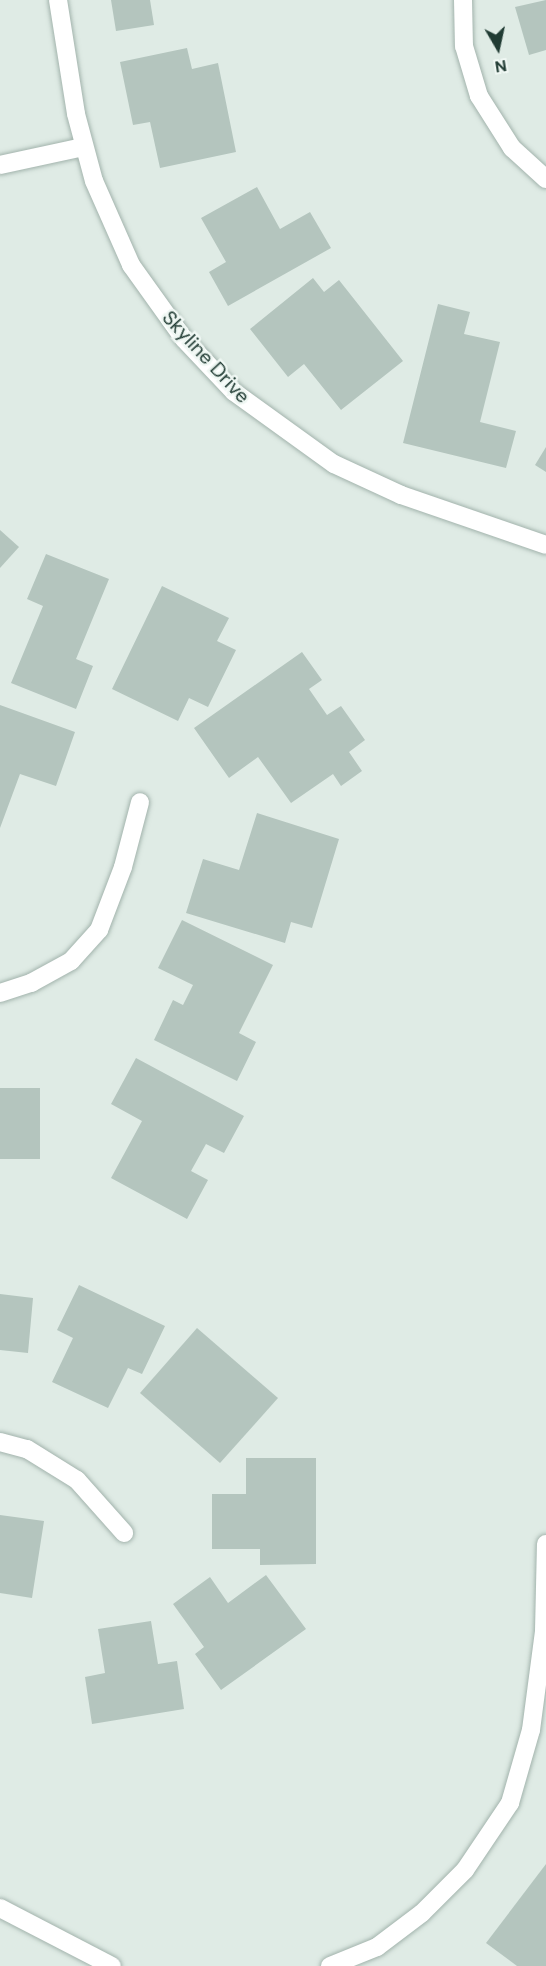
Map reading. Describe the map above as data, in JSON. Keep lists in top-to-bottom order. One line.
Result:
{"streets":{"street":["Skyline Drive"]},"north":"bottom"}
